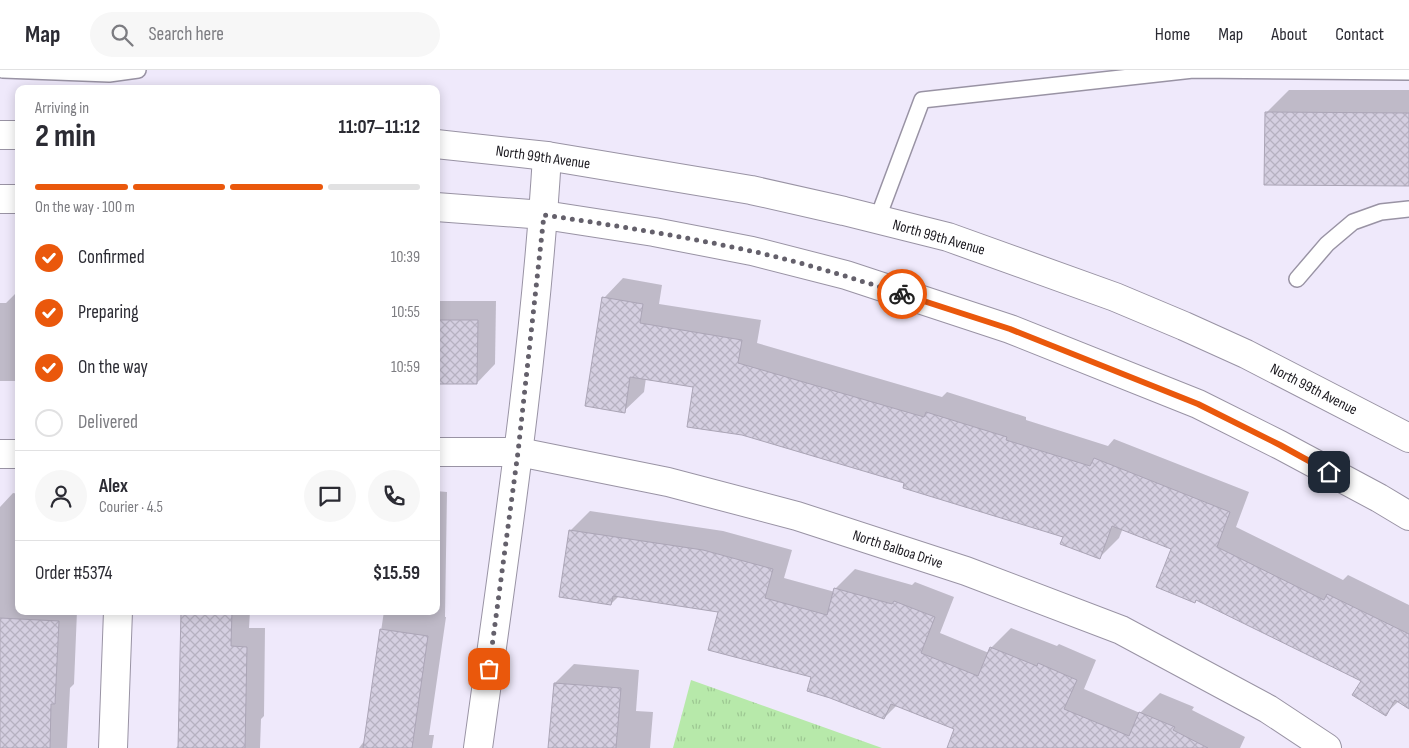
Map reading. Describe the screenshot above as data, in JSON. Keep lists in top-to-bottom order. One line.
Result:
{"streets":{"main road":["North 99th Avenue","North Balboa Drive"]},"page":{"header":"Map","search":"Search here","nav":["Home","Map","About","Contact"],"heading":["2 min","Arriving in","11:07–11:12"],"panel":["Alex","Courier · 4.5","Order #5374","$15.59"],"bar":"On the way · 100 m","list":[["Confirmed","10:39"],["Preparing","10:55"],["On the way","10:59"],"Delivered"]}}
